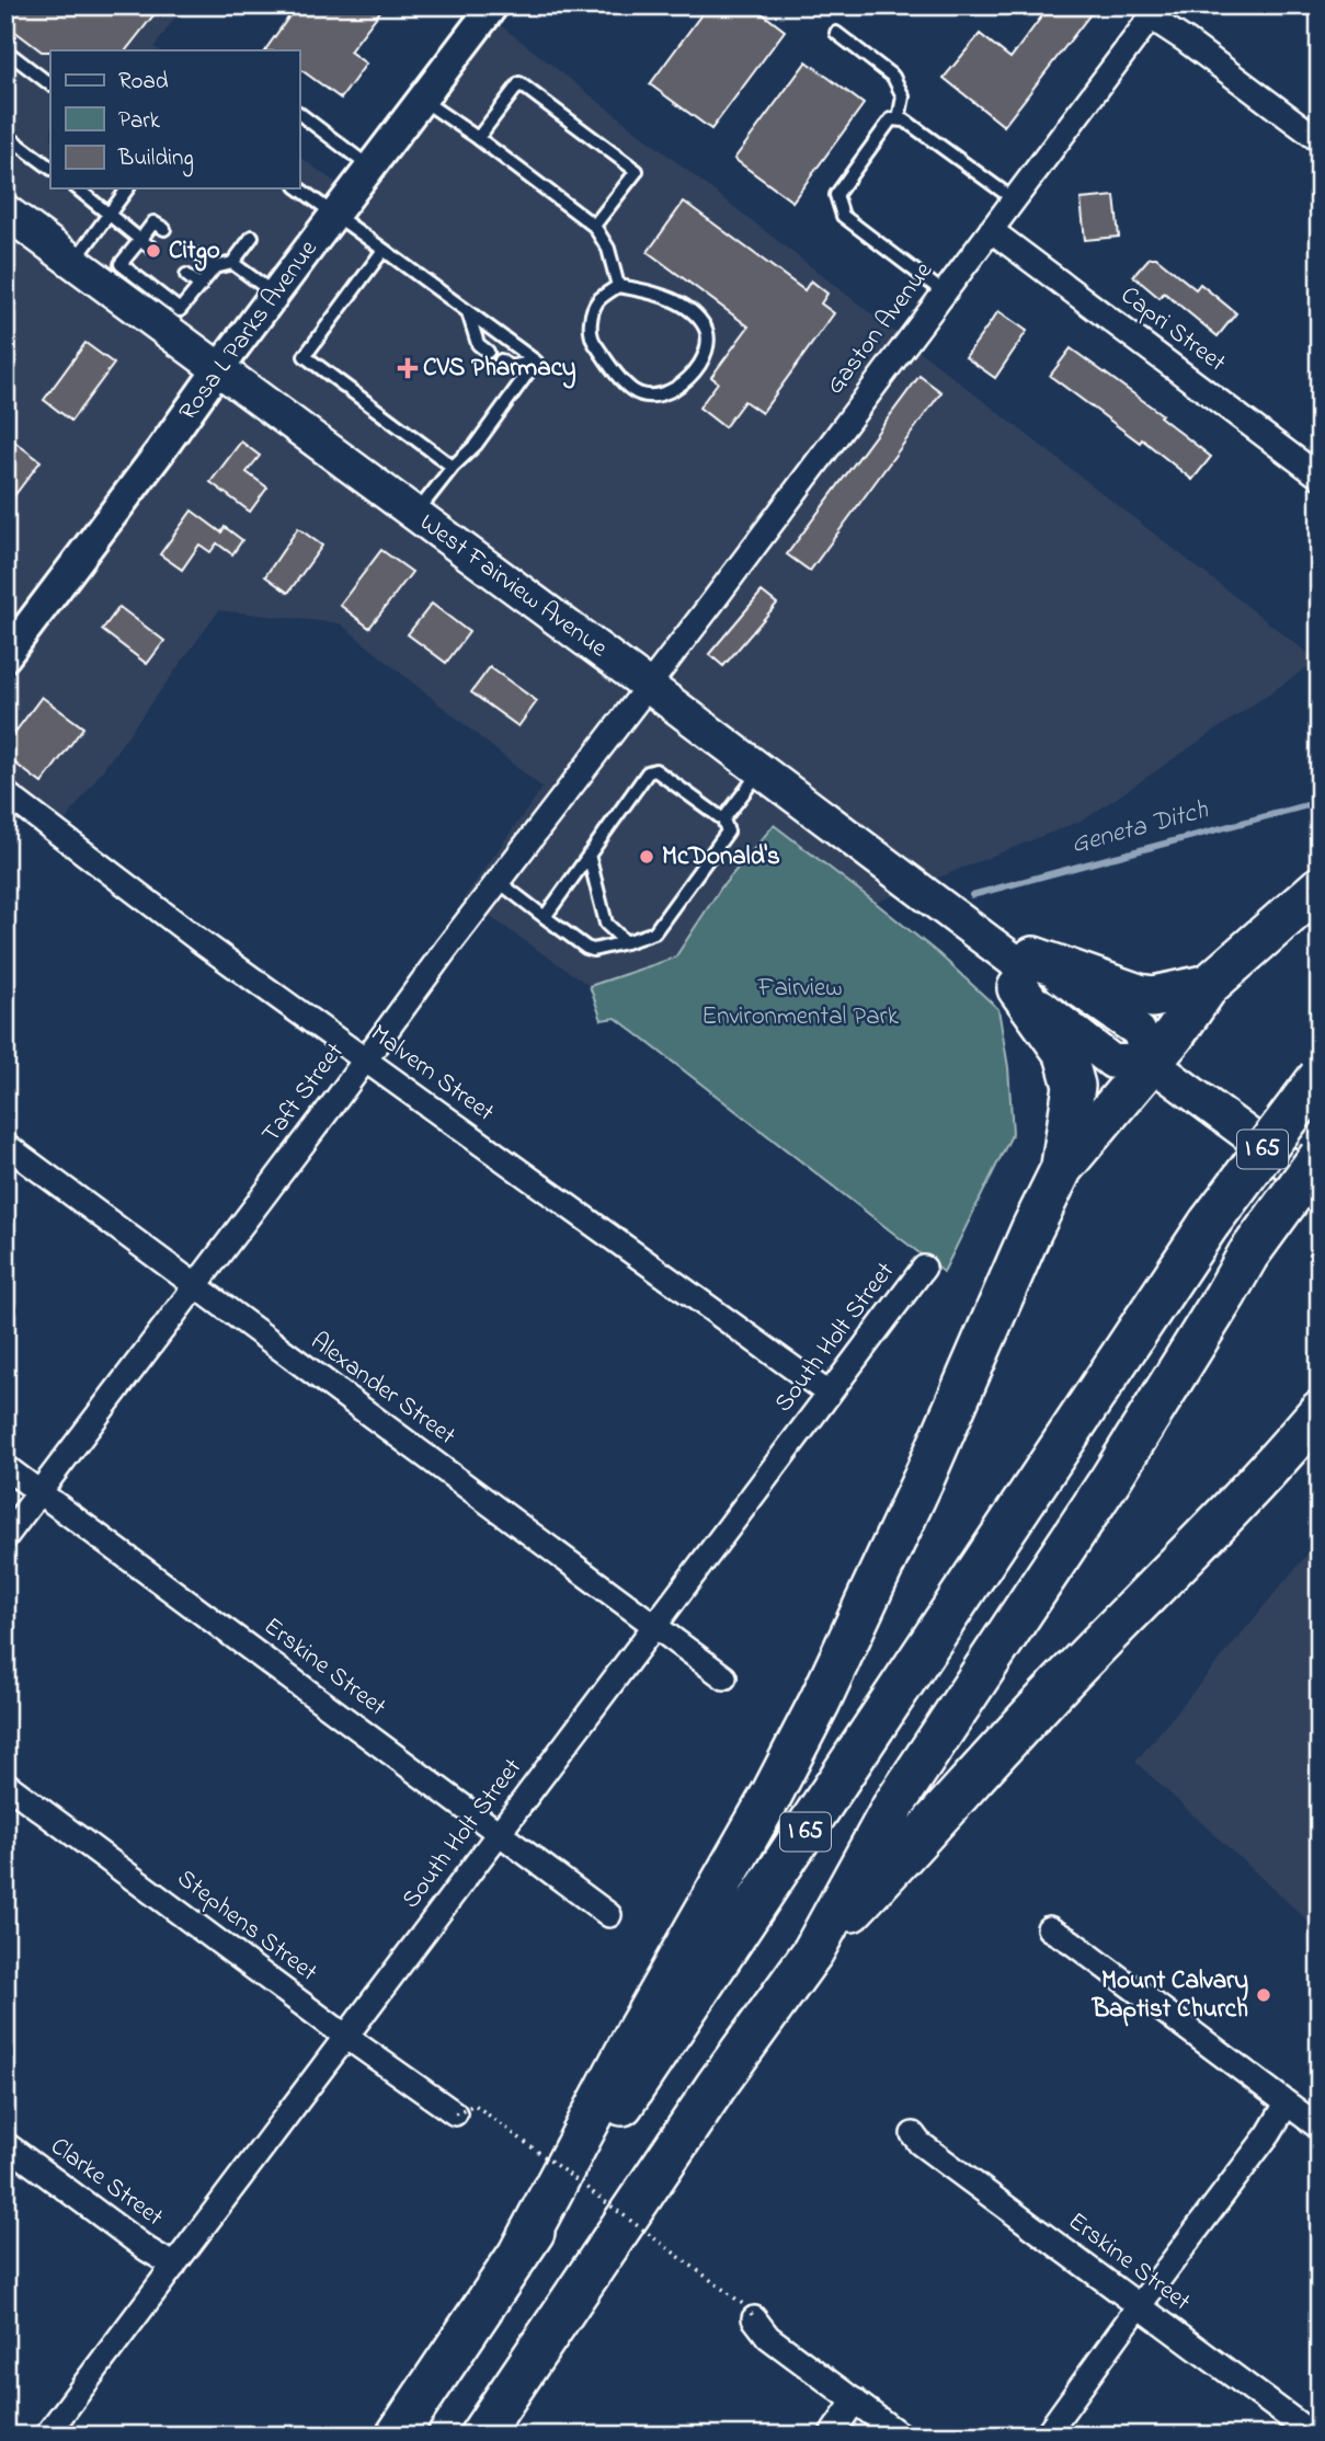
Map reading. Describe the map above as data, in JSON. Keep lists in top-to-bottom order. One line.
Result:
{"streets":{"highway":["I 65"],"main road":["West Fairview Avenue"],"street":["Gaston Avenue","Capri Street","Rosa L Parks Avenue","Malvern Street","Taft Street","South Holt Street","Alexander Street","Erskine Street","Stephens Street","Clarke Street"]},"crossings":[["Gaston Avenue","Capri Street"],["Gaston Avenue","West Fairview Avenue"],["Gaston Avenue","Taft Street"],["Rosa L Parks Avenue","West Fairview Avenue"],["West Fairview Avenue","Taft Street"],["Malvern Street","Taft Street"],["Malvern Street","South Holt Street"],["Taft Street","Alexander Street"],["Taft Street","Erskine Street"],["South Holt Street","Alexander Street"],["South Holt Street","Erskine Street"],["South Holt Street","Stephens Street"],["South Holt Street","Clarke Street"]],"water":["Geneta Ditch"],"parks":["Fairview Environmental Park"],"places":{"other":["Citgo","McDonald's","Mount Calvary Baptist Church"],"health":["CVS Pharmacy"]},"legend":["Road","Park","Building"]}
